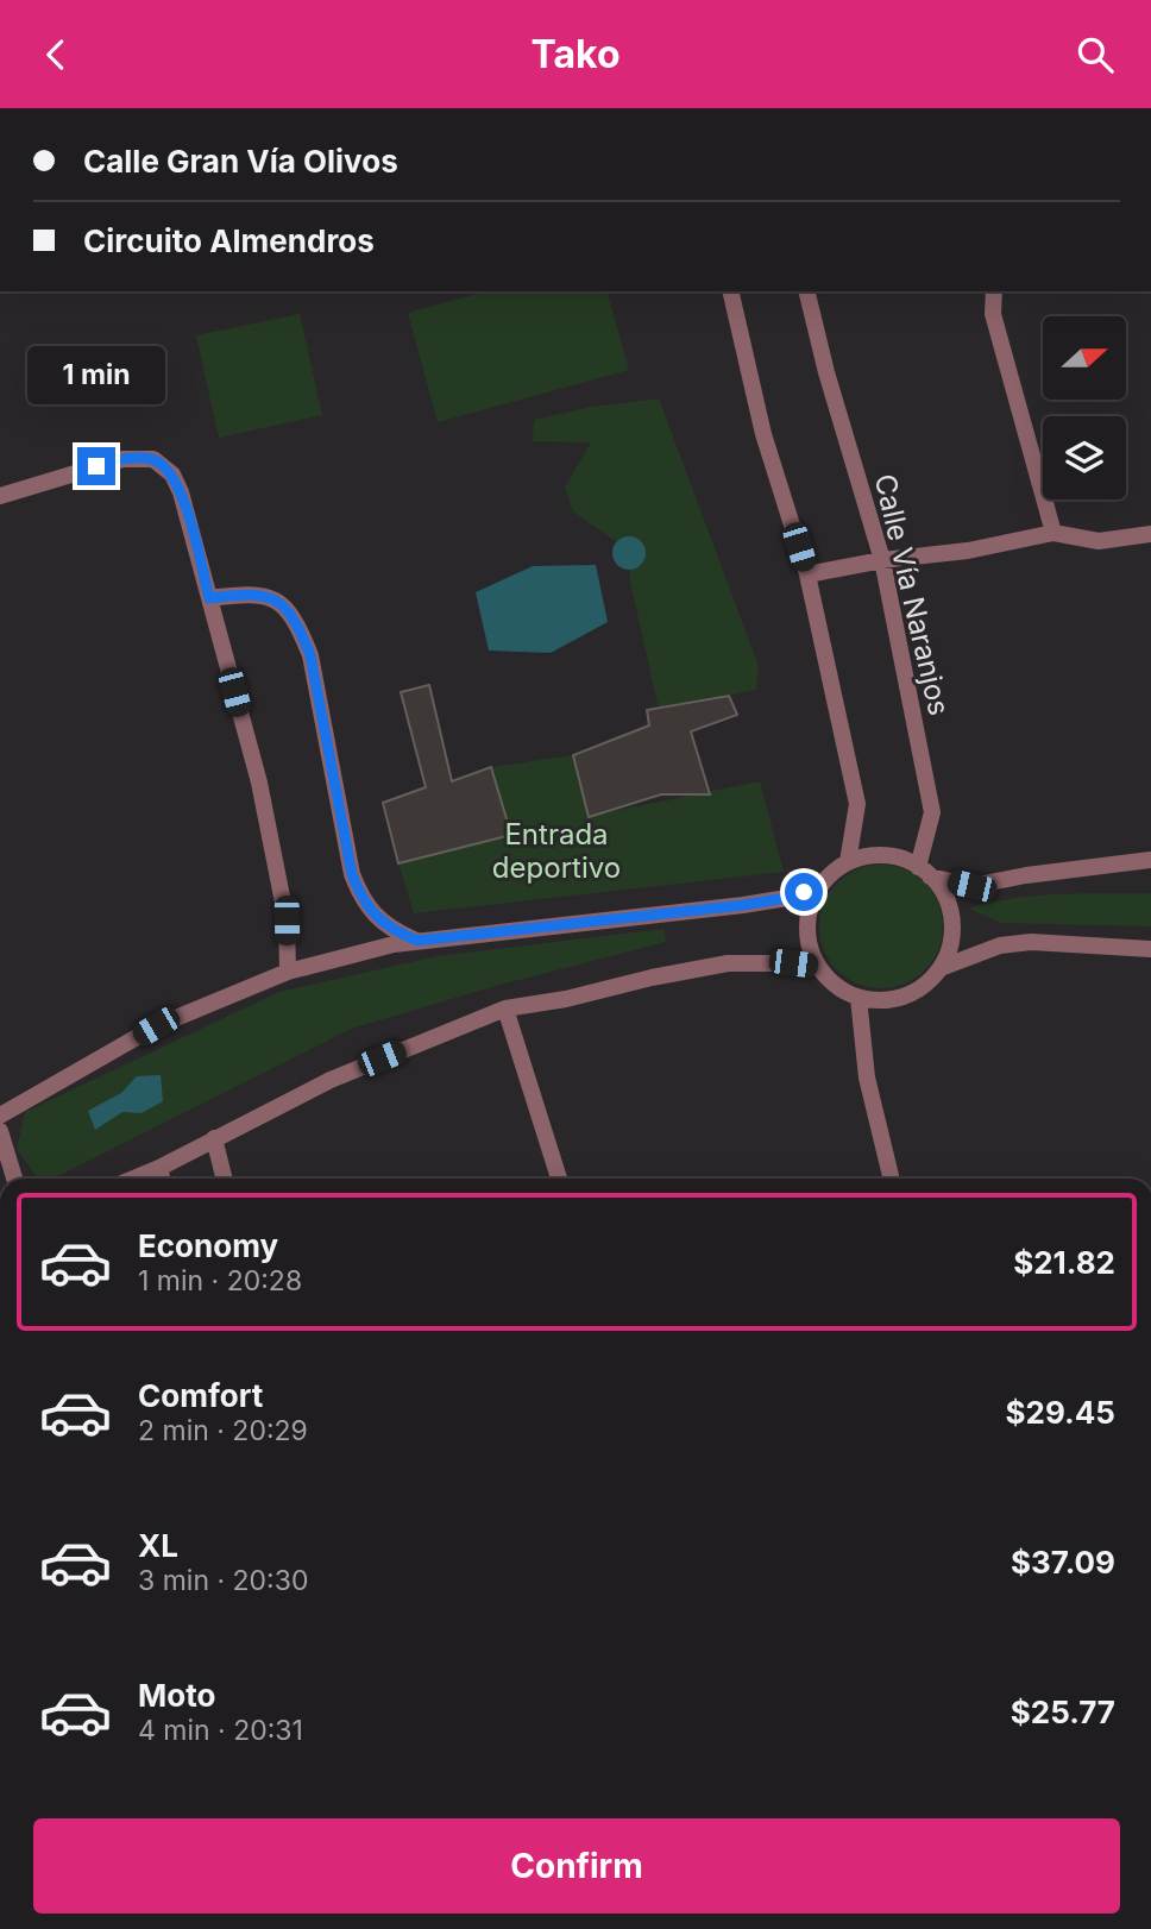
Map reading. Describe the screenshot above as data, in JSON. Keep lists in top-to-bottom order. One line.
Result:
{"streets":{"street":["Calle Vía Naranjos"]},"parks":["Entrada deportivo"],"north":"right","page":{"header":"Tako","banner":["Calle Gran Vía Olivos","Circuito Almendros"],"bubble":"1 min","list":[{"name":"Economy","note":"1 min · 20:28","value":"$21.82"},{"name":"Comfort","note":"2 min · 20:29","value":"$29.45"},{"name":"XL","note":"3 min · 20:30","value":"$37.09"},{"name":"Moto","note":"4 min · 20:31","value":"$25.77"}],"buttons":"Confirm"}}
